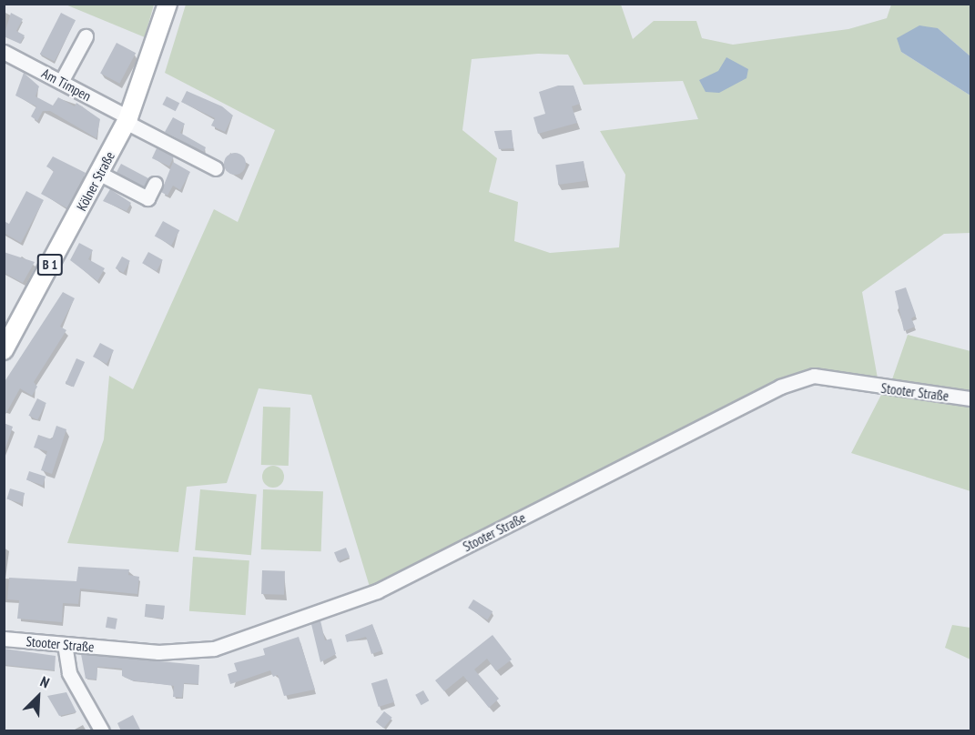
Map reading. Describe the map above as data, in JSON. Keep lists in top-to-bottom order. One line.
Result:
{"streets":{"main road":["Kölner Straße","B 1"],"street":["Am Timpen","Stooter Straße"]},"crossings":[["Am Timpen","Kölner Straße"]],"north":"top right"}
